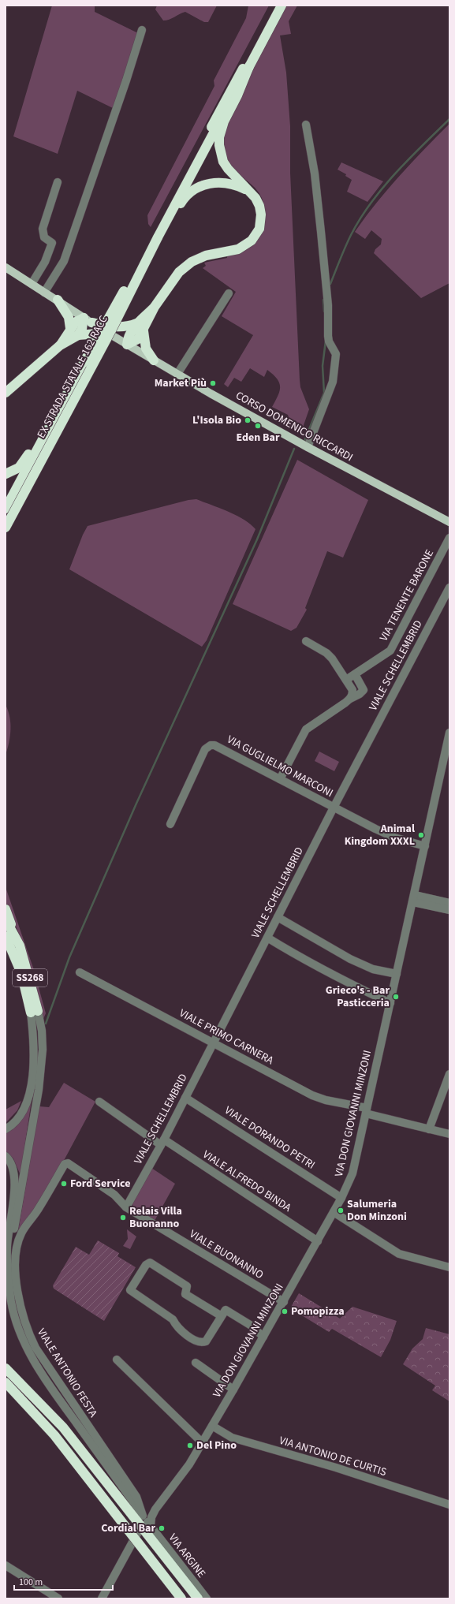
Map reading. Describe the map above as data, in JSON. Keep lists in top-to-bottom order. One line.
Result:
{"streets":{"highway":["EX STRADA STATALE 162 RACC","SS268"],"main road":["CORSO DOMENICO RICCARDI"],"street":["VIA TENENTE BARONE","VIALE SCHELLEMBRID","VIA GUGLIELMO MARCONI","VIALE PRIMO CARNERA","VIA DON GIOVANNI MINZONI","VIALE DORANDO PETRI","VIALE ALFREDO BINDA","VIALE BUONANNO","VIALE ANTONIO FESTA","VIA ANTONIO DE CURTIS","VIA ARGINE"]},"crossings":[["VIALE SCHELLEMBRID","VIA GUGLIELMO MARCONI"],["VIALE SCHELLEMBRID","VIALE PRIMO CARNERA"],["VIALE SCHELLEMBRID","VIALE DORANDO PETRI"],["VIALE SCHELLEMBRID","VIALE ALFREDO BINDA"],["VIALE SCHELLEMBRID","VIALE BUONANNO"],["VIA GUGLIELMO MARCONI","VIA DON GIOVANNI MINZONI"],["VIALE PRIMO CARNERA","VIA DON GIOVANNI MINZONI"],["VIA DON GIOVANNI MINZONI","VIALE DORANDO PETRI"],["VIA DON GIOVANNI MINZONI","VIALE ALFREDO BINDA"],["VIA DON GIOVANNI MINZONI","VIALE BUONANNO"],["VIA DON GIOVANNI MINZONI","VIALE ANTONIO FESTA"],["VIA DON GIOVANNI MINZONI","VIA ANTONIO DE CURTIS"],["VIA DON GIOVANNI MINZONI","VIA ARGINE"],["VIALE BUONANNO","VIALE ANTONIO FESTA"],["VIALE ANTONIO FESTA","VIA ARGINE"]],"places":["Market Più","L'Isola Bio","Eden Bar","Animal Kingdom XXXL","Grieco's - Bar Pasticceria","Ford Service","Salumeria Don Minzoni","Relais Villa Buonanno","Pomopizza","Del Pino","Cordial Bar"],"scale_bar":"100 m"}
